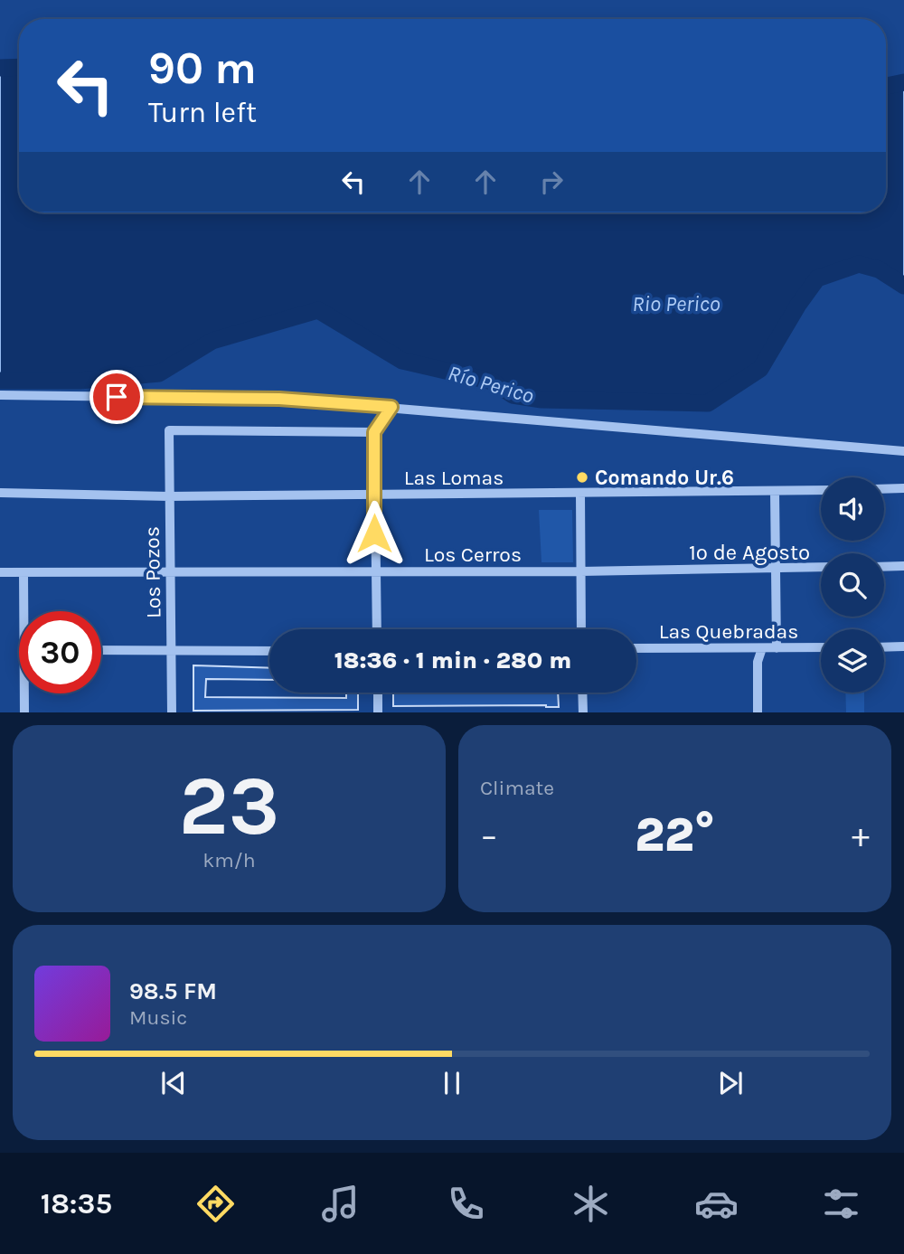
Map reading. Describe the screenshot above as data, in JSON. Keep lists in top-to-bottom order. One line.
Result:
{"streets":{"street":["Las Lomas","Los Cerros","Los Pozos","Las Quebradas"]},"crossings":[["Las Lomas","Los Pozos"],["Los Cerros","Los Pozos"]],"districts":["1º de Agosto"],"water":["Rio Perico","Río Perico"],"places":["Comando Ur.6"],"page":{"turn":["90 m","Turn left"],"limit":"30","trip":"18:36 · 1 min · 280 m","tile":[["23","km/h"],"Climate"],"heat":["−","22°","+"],"song":["98.5 FM","Music"],"tabs":"18:35"}}
